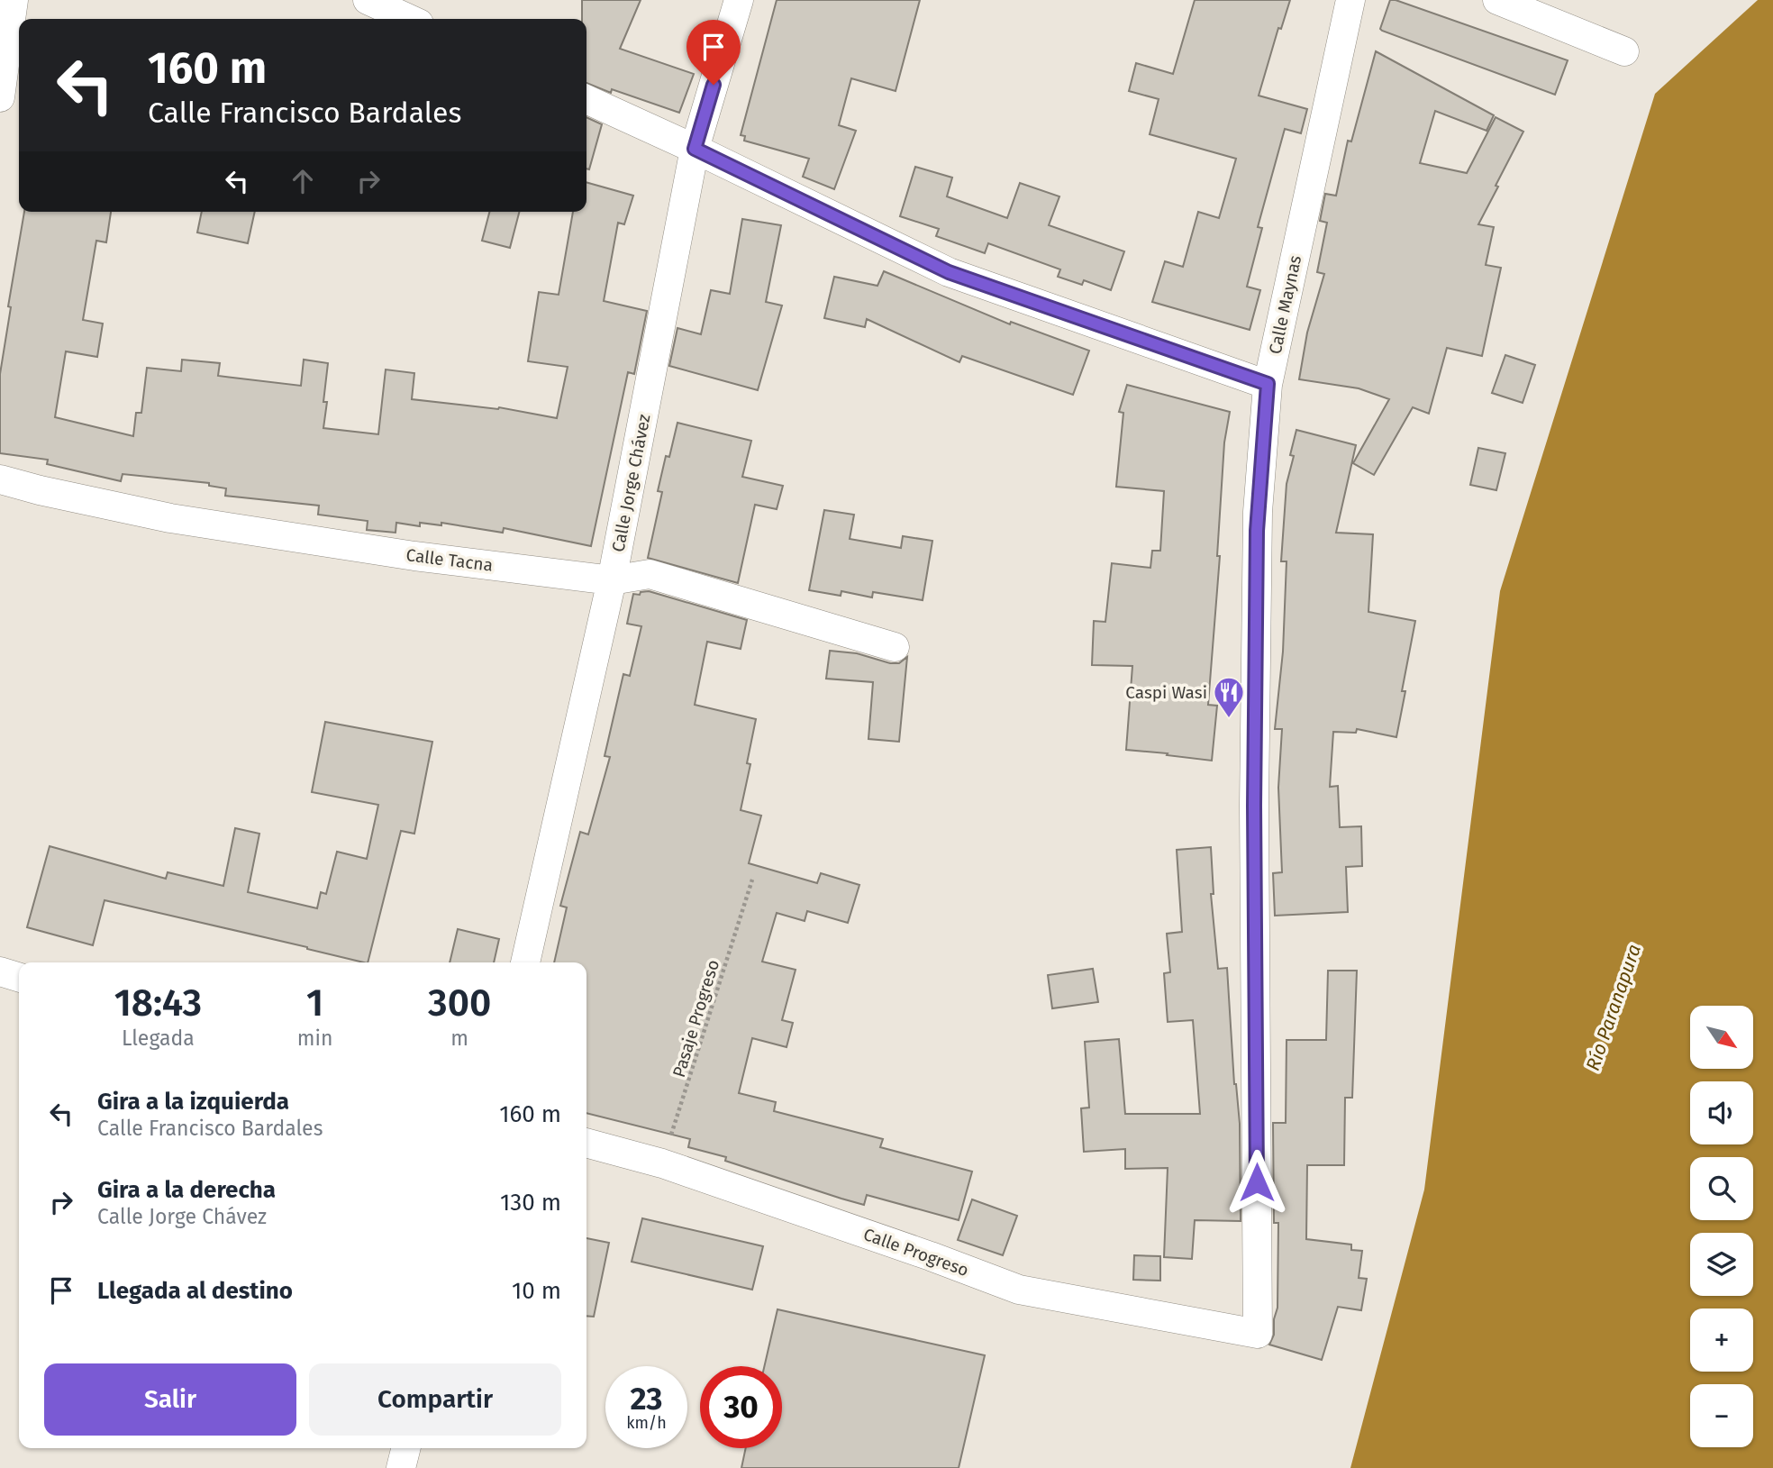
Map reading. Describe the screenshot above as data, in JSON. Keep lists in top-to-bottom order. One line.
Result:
{"streets":{"street":["Calle Maynas","Calle Jorge Chávez","Calle Tacna","Calle Progreso"],"path":["Pasaje Progreso"]},"crossings":[["Calle Maynas","Calle Progreso"],["Calle Jorge Chávez","Calle Tacna"],["Pasaje Progreso","Calle Progreso"]],"water":["Río Paranapura"],"places":{"restaurant":["Caspi Wasi"]},"north":"bottom right","page":{"turn":["160 m","Calle Francisco Bardales"],"eta":["18:43","Llegada","1","min","300","m"],"map_buttons":["+","−"],"list":[{"name":"Gira a la izquierda","note":"Calle Francisco Bardales","value":"160 m"},{"name":"Gira a la derecha","note":"Calle Jorge Chávez","value":"130 m"},{"name":"Llegada al destino","value":"10 m"}],"buttons":["Salir","Compartir"],"speed":"23 km/h","limit":"30"}}
